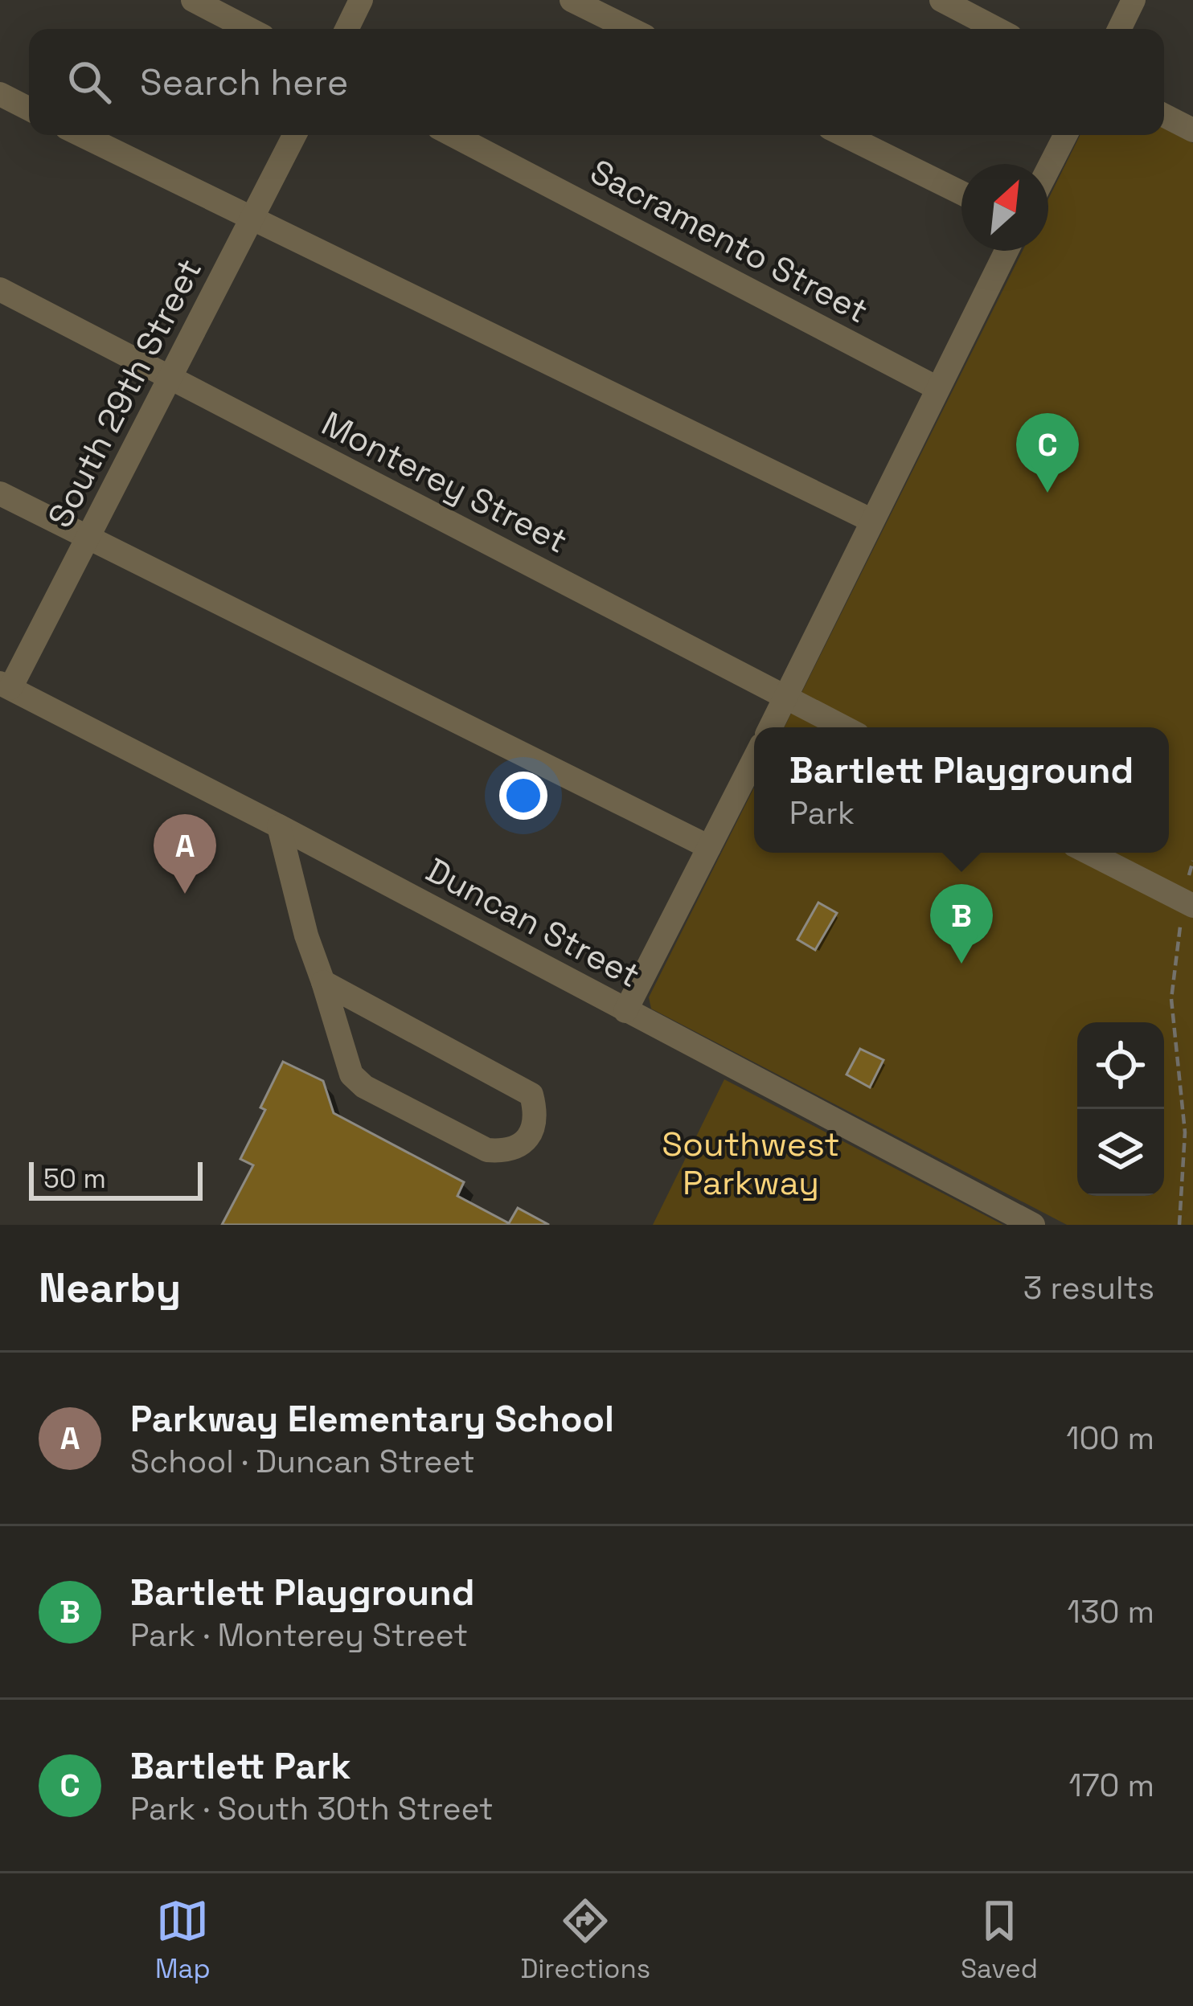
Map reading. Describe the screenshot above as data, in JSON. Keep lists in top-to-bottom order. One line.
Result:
{"streets":{"street":["Sacramento Street","South 29th Street","Monterey Street","Duncan Street"]},"crossings":[["South 29th Street","Monterey Street"],["South 29th Street","Duncan Street"]],"parks":["Southwest Parkway"],"scale_bar":"50 m","north":"top right","page":{"search":"Search here","pins":["C","A","B"],"popup":["Bartlett Playground","Park"],"scale":"50 m","heading":["Nearby","3 results"],"list":[{"mark":"A","name":"Parkway Elementary School","note":"School · Duncan Street","value":"100 m"},{"mark":"B","name":"Bartlett Playground","note":"Park · Monterey Street","value":"130 m"},{"mark":"C","name":"Bartlett Park","note":"Park · South 30th Street","value":"170 m"}],"nav":["Map","Directions","Saved"]}}
